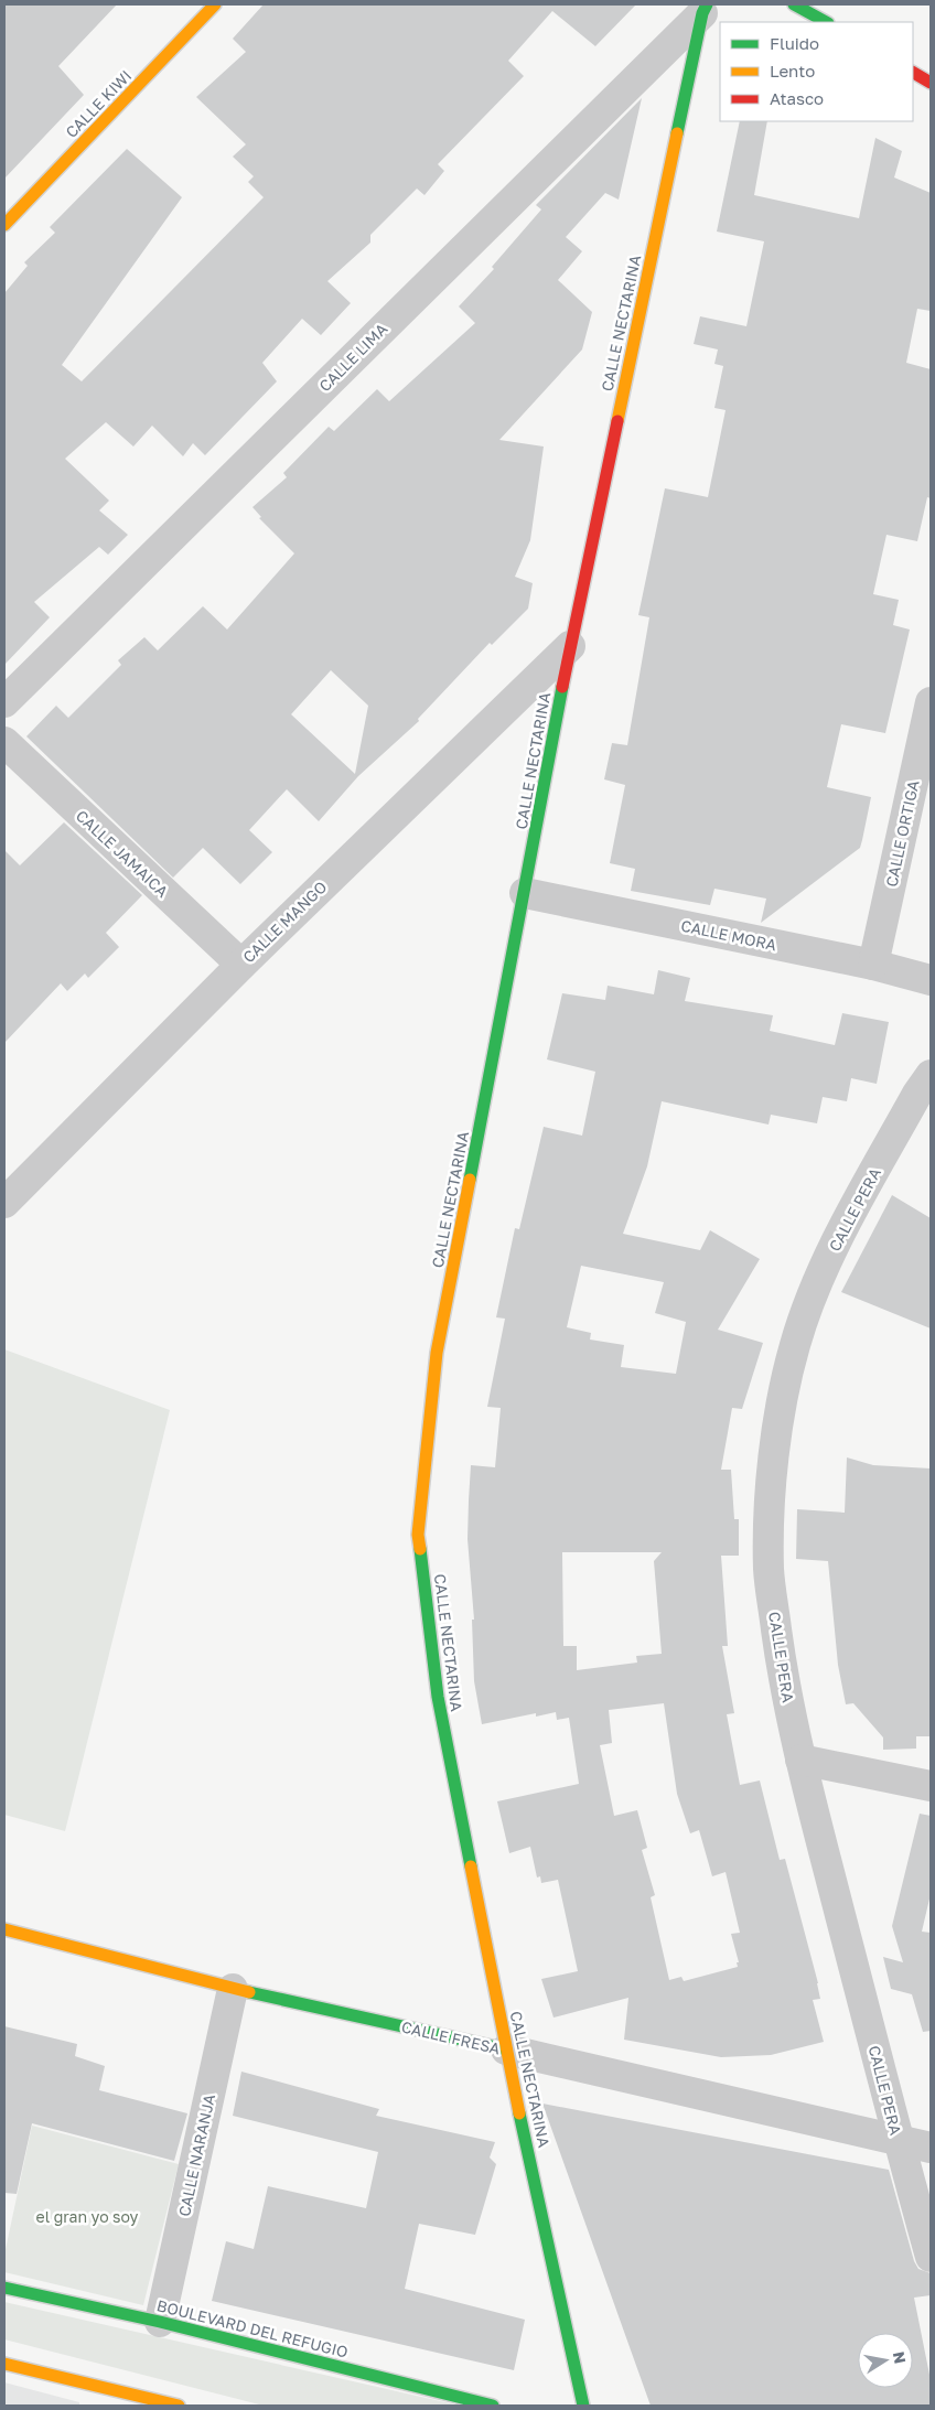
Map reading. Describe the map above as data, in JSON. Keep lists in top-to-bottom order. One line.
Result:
{"streets":{"street":["CALLE KIWI","CALLE NECTARINA","CALLE LIMA","CALLE ORTIGA","CALLE JAMAICA","CALLE MANGO","CALLE MORA","CALLE PERA","CALLE FRESA","CALLE NARANJA","BOULEVARD DEL REFUGIO"]},"crossings":[["CALLE NECTARINA","CALLE LIMA"],["CALLE NECTARINA","CALLE MANGO"],["CALLE NECTARINA","CALLE MORA"],["CALLE NECTARINA","CALLE FRESA"],["CALLE ORTIGA","CALLE MORA"],["CALLE JAMAICA","CALLE MANGO"],["CALLE PERA","CALLE FRESA"],["CALLE FRESA","CALLE NARANJA"],["CALLE NARANJA","BOULEVARD DEL REFUGIO"]],"parks":["el gran yo soy"],"legend":["Fluido","Lento","Atasco"],"north":"right"}
